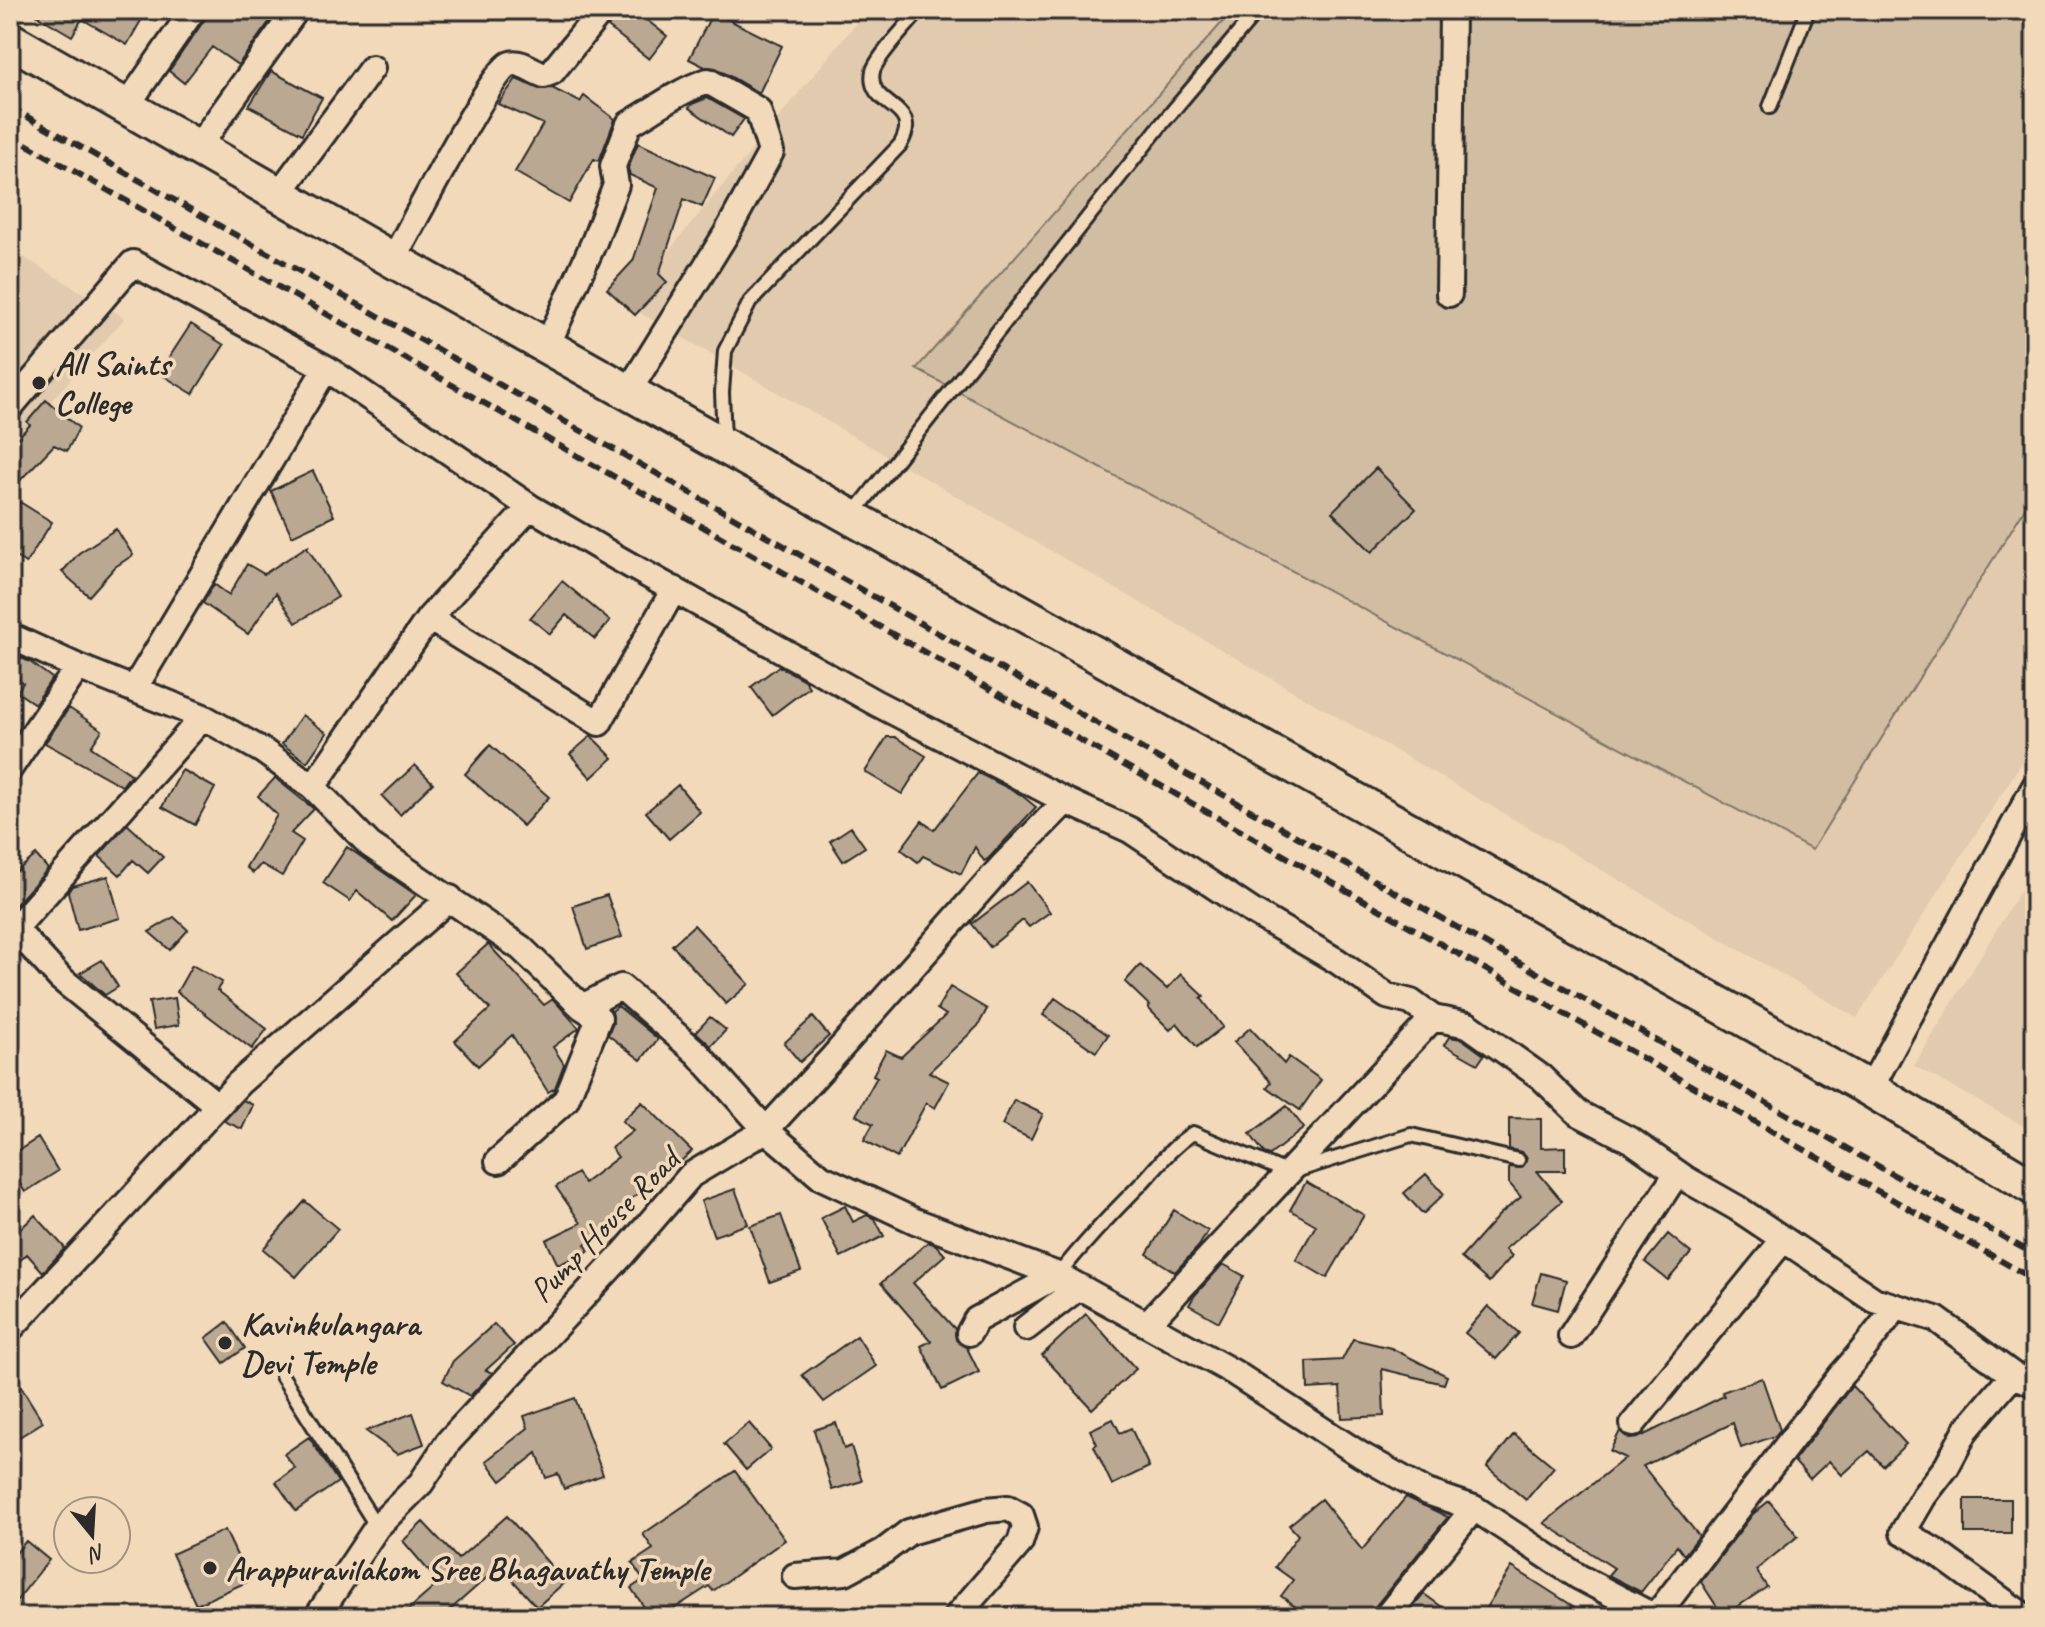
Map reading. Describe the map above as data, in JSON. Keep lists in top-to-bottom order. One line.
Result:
{"streets":{"street":["Pump House Road"]},"places":["All Saints College","Kavinkulangara Devi Temple","Arappuravilakom Sree Bhagavathy Temple"],"north":"bottom"}
